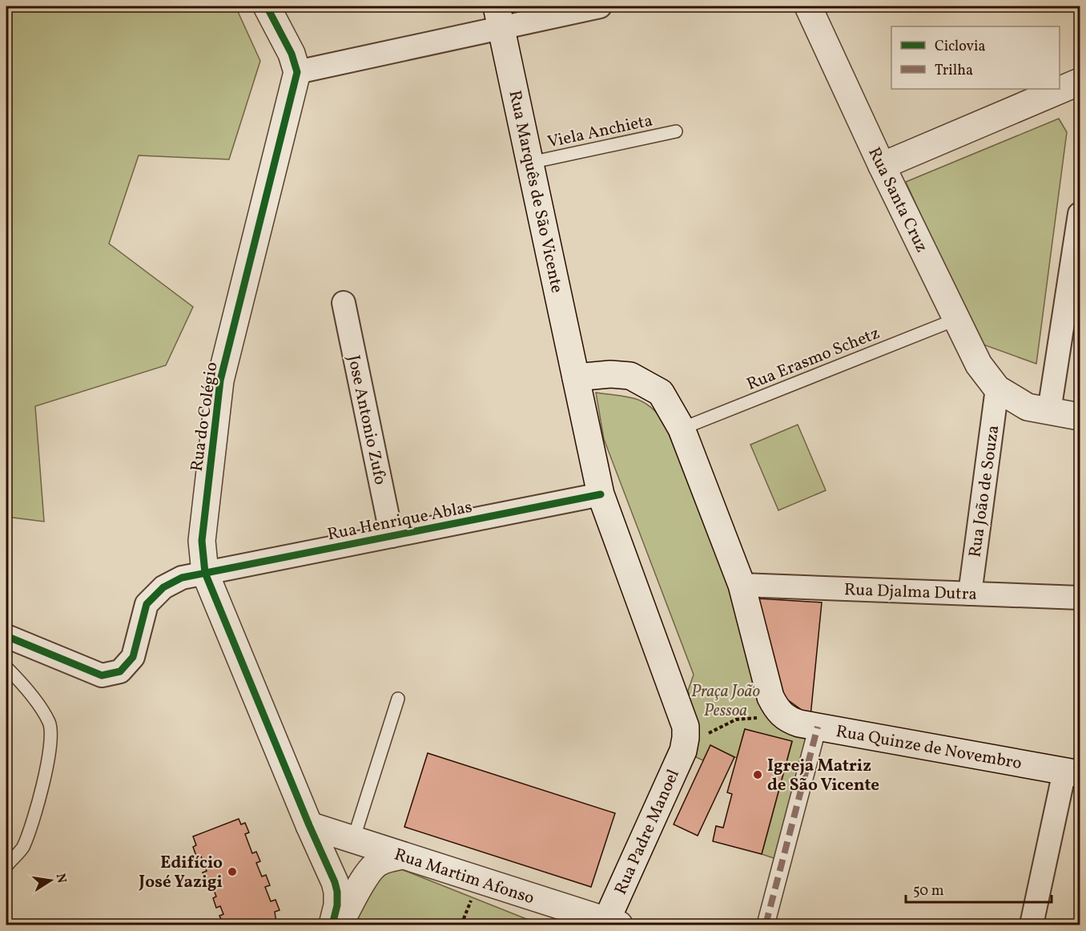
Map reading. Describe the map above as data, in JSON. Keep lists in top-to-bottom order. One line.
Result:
{"streets":{"street":["Rua Marquês de São Vicente","Rua Santa Cruz","Rua do Colégio","Jose Antonio Zufo","Rua João de Souza","Rua Henrique Ablas","Rua Djalma Dutra","Rua Quinze de Novembro","Rua Padre Manoel","Rua Martim Afonso"],"lane":["Viela Anchieta","Rua Erasmo Schetz"]},"crossings":[["Viela Anchieta","Rua Marquês de São Vicente"],["Rua Santa Cruz","Rua Erasmo Schetz"],["Rua Santa Cruz","Rua João de Souza"],["Rua do Colégio","Rua Henrique Ablas"],["Rua do Colégio","Rua Martim Afonso"],["Jose Antonio Zufo","Rua Henrique Ablas"],["Rua João de Souza","Rua Djalma Dutra"],["Rua Padre Manoel","Rua Martim Afonso"]],"parks":["Praça João Pessoa"],"places":["Igreja Matriz de São Vicente","Edifício José Yazigi"],"legend":["Ciclovia","Trilha"],"scale_bar":"50 m","north":"right"}
